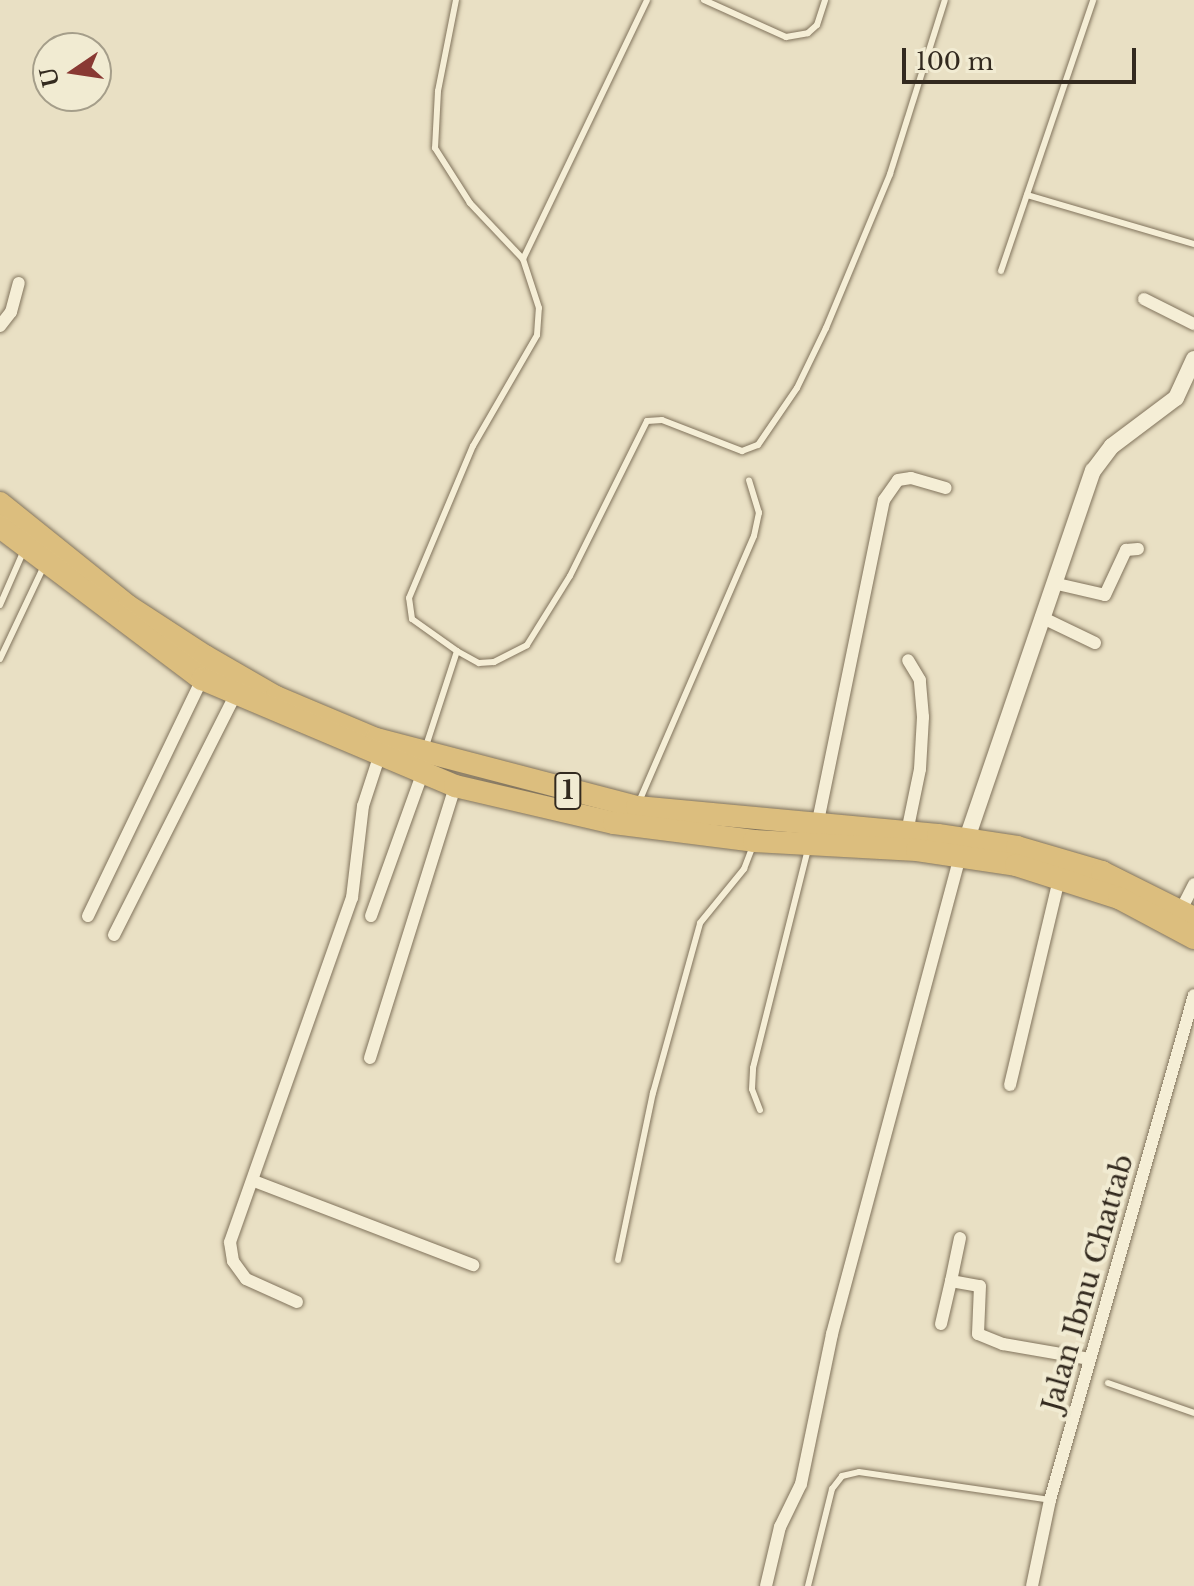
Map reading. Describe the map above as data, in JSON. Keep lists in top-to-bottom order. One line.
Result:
{"streets":{"highway":["1"],"street":["Jalan Ibnu Chattab"]},"scale_bar":"100 m","north":"left"}
